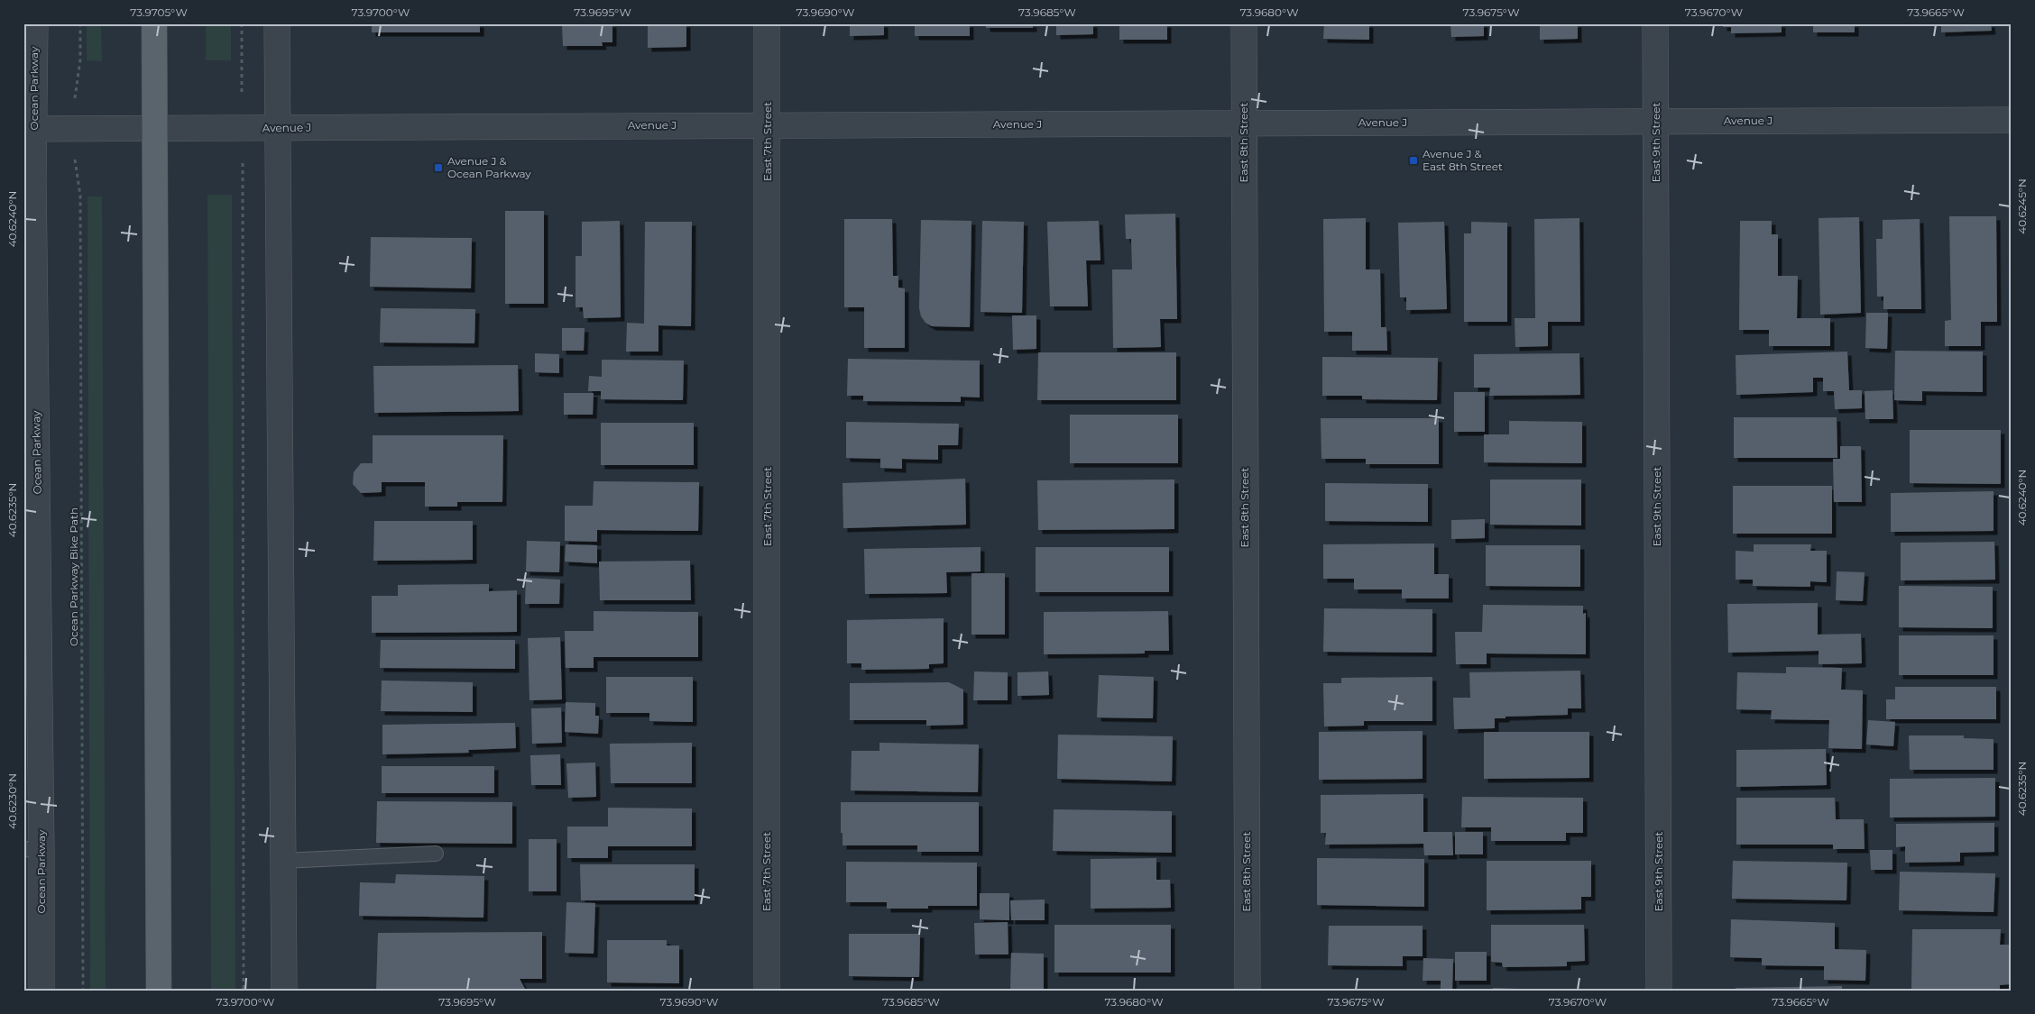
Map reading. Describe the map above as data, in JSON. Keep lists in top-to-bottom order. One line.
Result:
{"streets":{"street":["Ocean Parkway","Avenue J","East 7th Street","East 8th Street","East 9th Street"],"path":["Ocean Parkway Bike Path"]},"crossings":[["Ocean Parkway","Avenue J"],["Avenue J","East 7th Street"],["Avenue J","East 8th Street"],["Avenue J","East 9th Street"]],"places":{"transit":["Avenue J & East 8th Street","Avenue J & Ocean Parkway"]},"coordinates":["73.9705°W","73.9700°W","73.9695°W","73.9690°W","73.9685°W","73.9680°W","73.9675°W","73.9670°W","73.9665°W","40.6245°N","40.6240°N","40.6235°N","40.6230°N"]}
